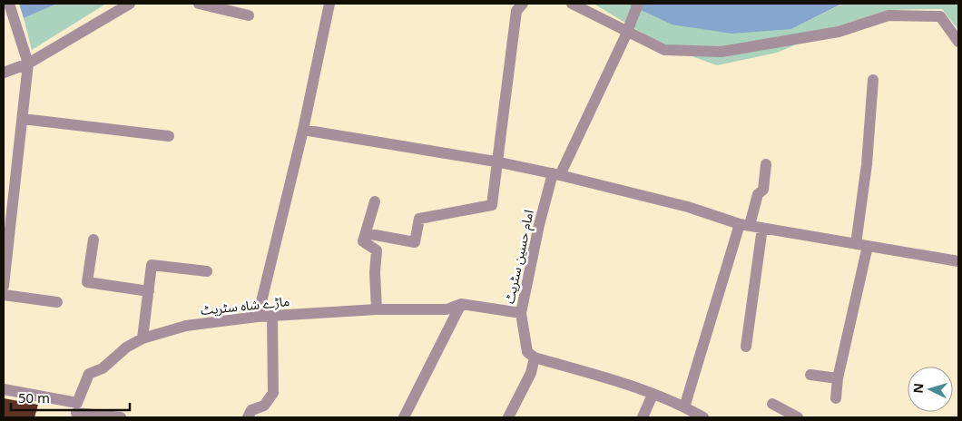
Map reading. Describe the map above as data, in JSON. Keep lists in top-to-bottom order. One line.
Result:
{"streets":{"street":["امام حسین سٹریٹ","ماڑے شاہ سٹریٹ"]},"crossings":[["امام حسین سٹریٹ","ماڑے شاہ سٹریٹ"]],"scale_bar":"50 m","north":"left"}
